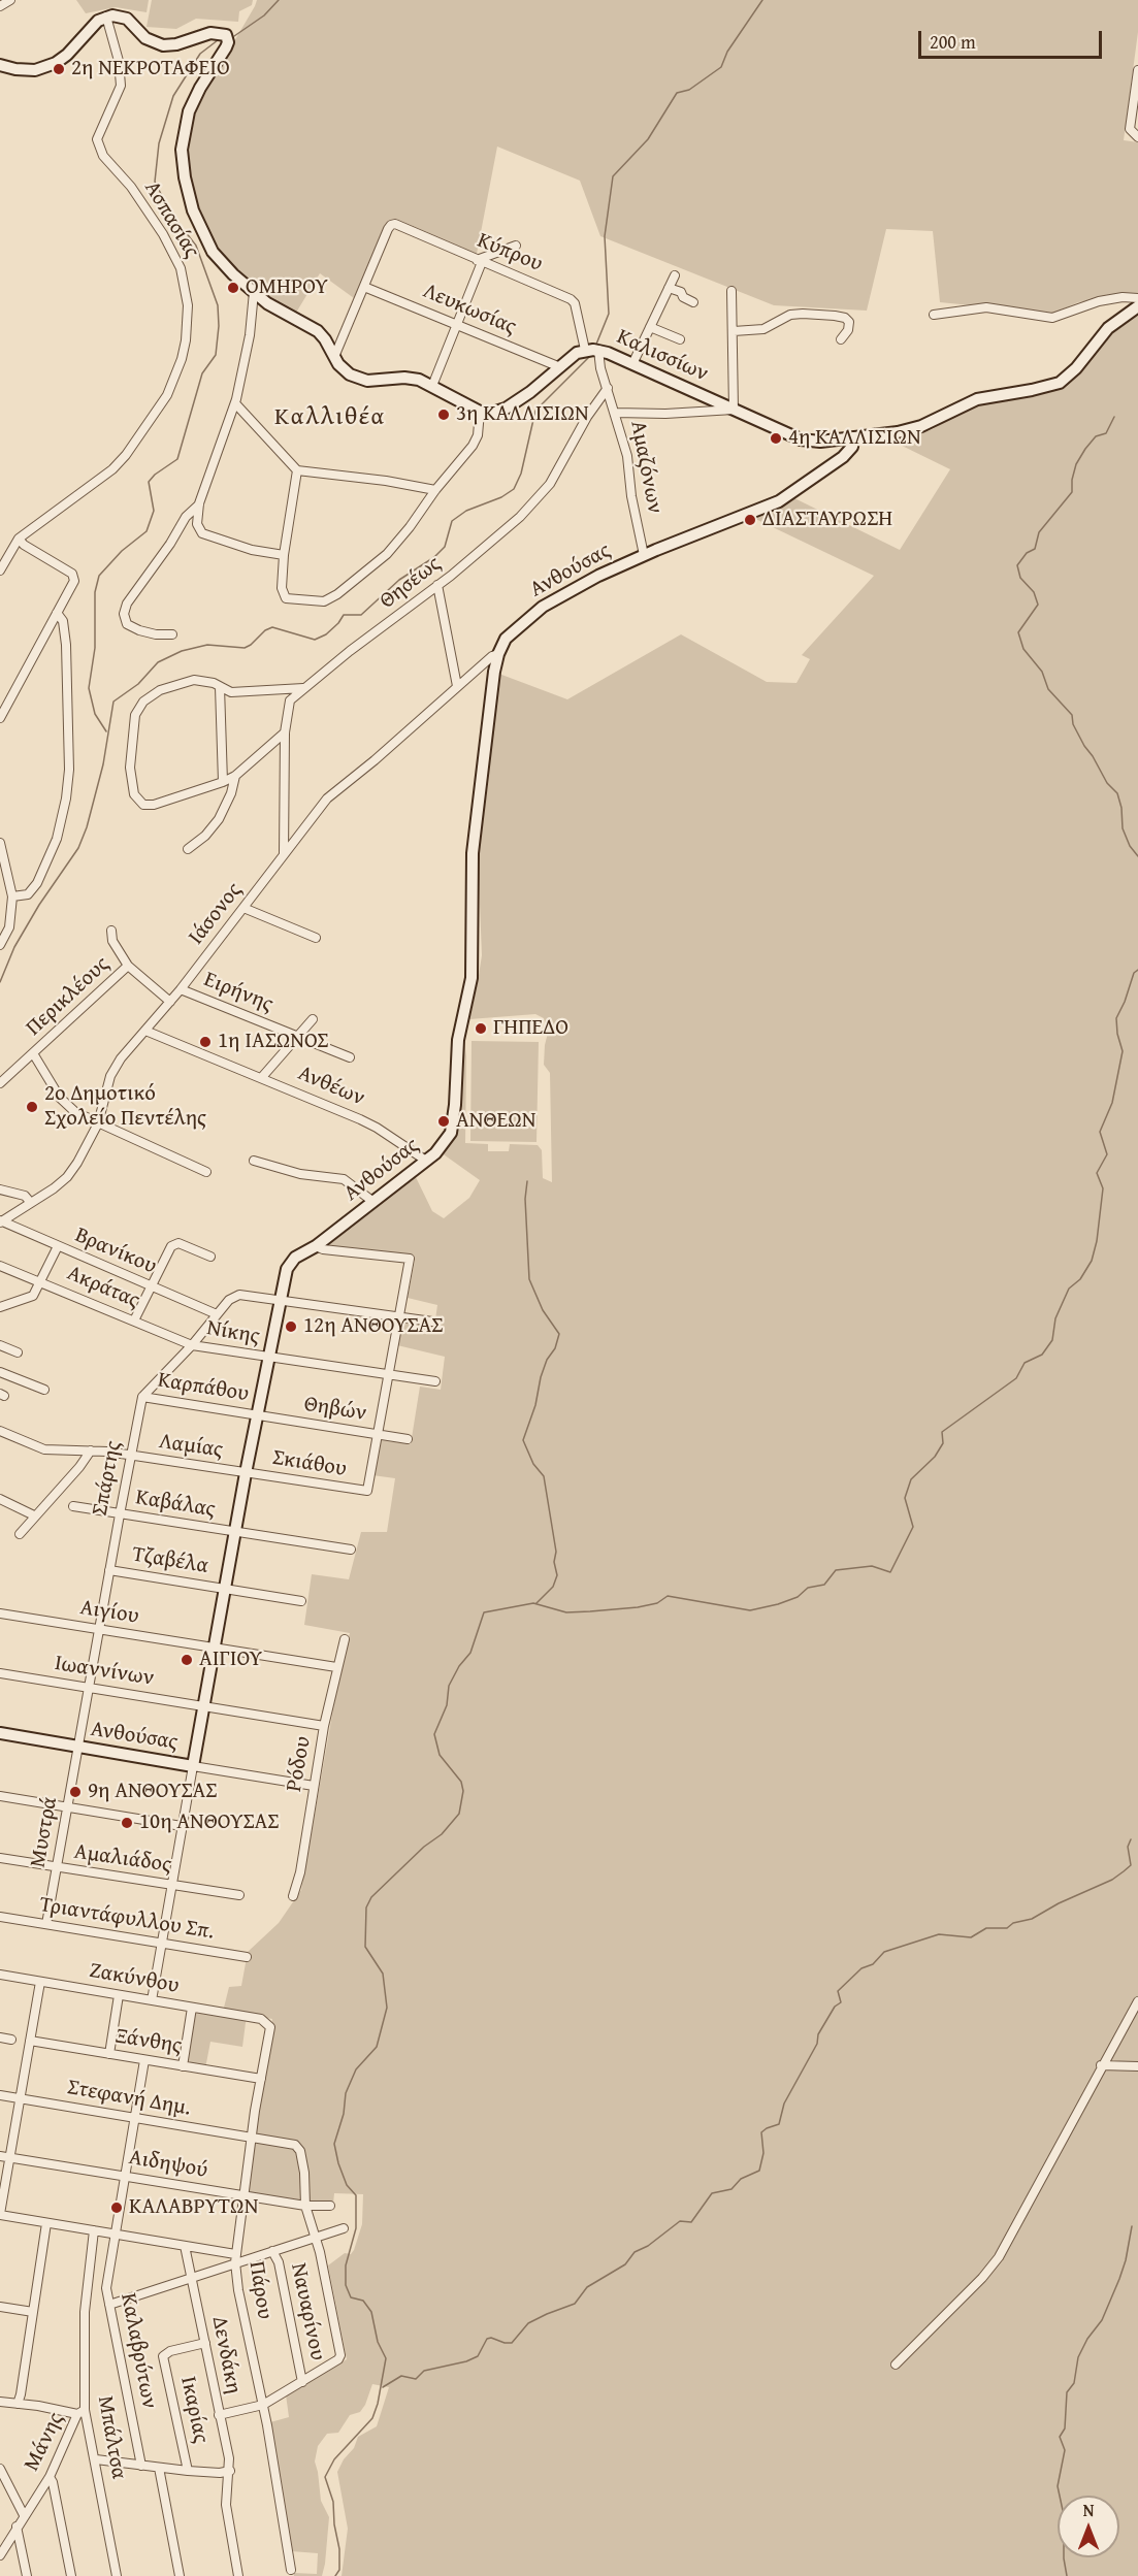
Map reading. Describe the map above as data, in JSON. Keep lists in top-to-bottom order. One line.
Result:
{"streets":{"street":["Ασπασίας","Κύπρου","Λευκωσίας","Καλισσίων","Αμαζόνων","Ανθούσας","Θησέως","Ιάσονος","Ειρήνης","Περικλέους","Ανθέων","Βρανίκου","Ακράτας","Νίκης","Καρπάθου","Θηβών","Λαμίας","Σκιάθου","Σπάρτης","Καβάλας","Τζαβέλα","Αιγίου","Ιωαννίνων","Ρόδου","Μυστρά","Αμαλιάδος","Τριαντάφυλλου Σπ.","Ζακύνθου","Ξάνθης","Στεφανή Δημ.","Αιδηψού","Πάρου","Ναυαρίνου","Καλαβρύτων","Δενδάκη","Ικαρίας","Μπάλτσα","Μάνης"]},"crossings":[["Κύπρου","Λευκωσίας"],["Κύπρου","Καλισσίων"],["Λευκωσίας","Καλισσίων"],["Καλισσίων","Ανθούσας"],["Αμαζόνων","Ανθούσας"],["Αμαζόνων","Θησέως"],["Ανθούσας","Ιάσονος"],["Ανθούσας","Ανθέων"],["Ανθούσας","Νίκης"],["Ανθούσας","Καρπάθου"],["Ανθούσας","Θηβών"],["Ανθούσας","Λαμίας"],["Ανθούσας","Σκιάθου"],["Ανθούσας","Σπάρτης"],["Ανθούσας","Καβάλας"],["Ανθούσας","Τζαβέλα"],["Ανθούσας","Αιγίου"],["Ανθούσας","Ιωαννίνων"],["Ανθούσας","Μυστρά"],["Ιάσονος","Ειρήνης"],["Ιάσονος","Ανθέων"],["Ιάσονος","Βρανίκου"],["Ακράτας","Νίκης"],["Καρπάθου","Θηβών"],["Καρπάθου","Σπάρτης"],["Θηβών","Σκιάθου"],["Λαμίας","Σκιάθου"],["Λαμίας","Σπάρτης"],["Σπάρτης","Καβάλας"],["Σπάρτης","Τζαβέλα"],["Σπάρτης","Αιγίου"],["Σπάρτης","Ιωαννίνων"],["Σπάρτης","Μυστρά"],["Αιγίου","Ρόδου"],["Ιωαννίνων","Ρόδου"],["Μυστρά","Αμαλιάδος"],["Μυστρά","Τριαντάφυλλου Σπ."],["Ζακύνθου","Πάρου"],["Ξάνθης","Πάρου"],["Ξάνθης","Καλαβρύτων"],["Στεφανή Δημ.","Αιδηψού"],["Στεφανή Δημ.","Πάρου"],["Στεφανή Δημ.","Καλαβρύτων"],["Αιδηψού","Πάρου"],["Αιδηψού","Καλαβρύτων"],["Δενδάκη","Ικαρίας"],["Μπάλτσα","Μάνης"]],"districts":["Καλλιθέα"],"places":["2η ΝΕΚΡΟΤΑΦΕΙΟ","ΟΜΗΡΟΥ","3η ΚΑΛΛΙΣΙΩΝ","4η ΚΑΛΛΙΣΙΩΝ","ΔΙΑΣΤΑΥΡΩΣΗ","ΓΗΠΕΔΟ","1η ΙΑΣΩΝΟΣ","2ο Δημοτικό Σχολείο Πεντέλης","ΑΝΘΕΩΝ","12η ΑΝΘΟΥΣΑΣ","ΑΙΓΙΟΥ","9η ΑΝΘΟΥΣΑΣ","10η ΑΝΘΟΥΣΑΣ","ΚΑΛΑΒΡΥΤΩΝ"],"scale_bar":"200 m","north":"top"}
